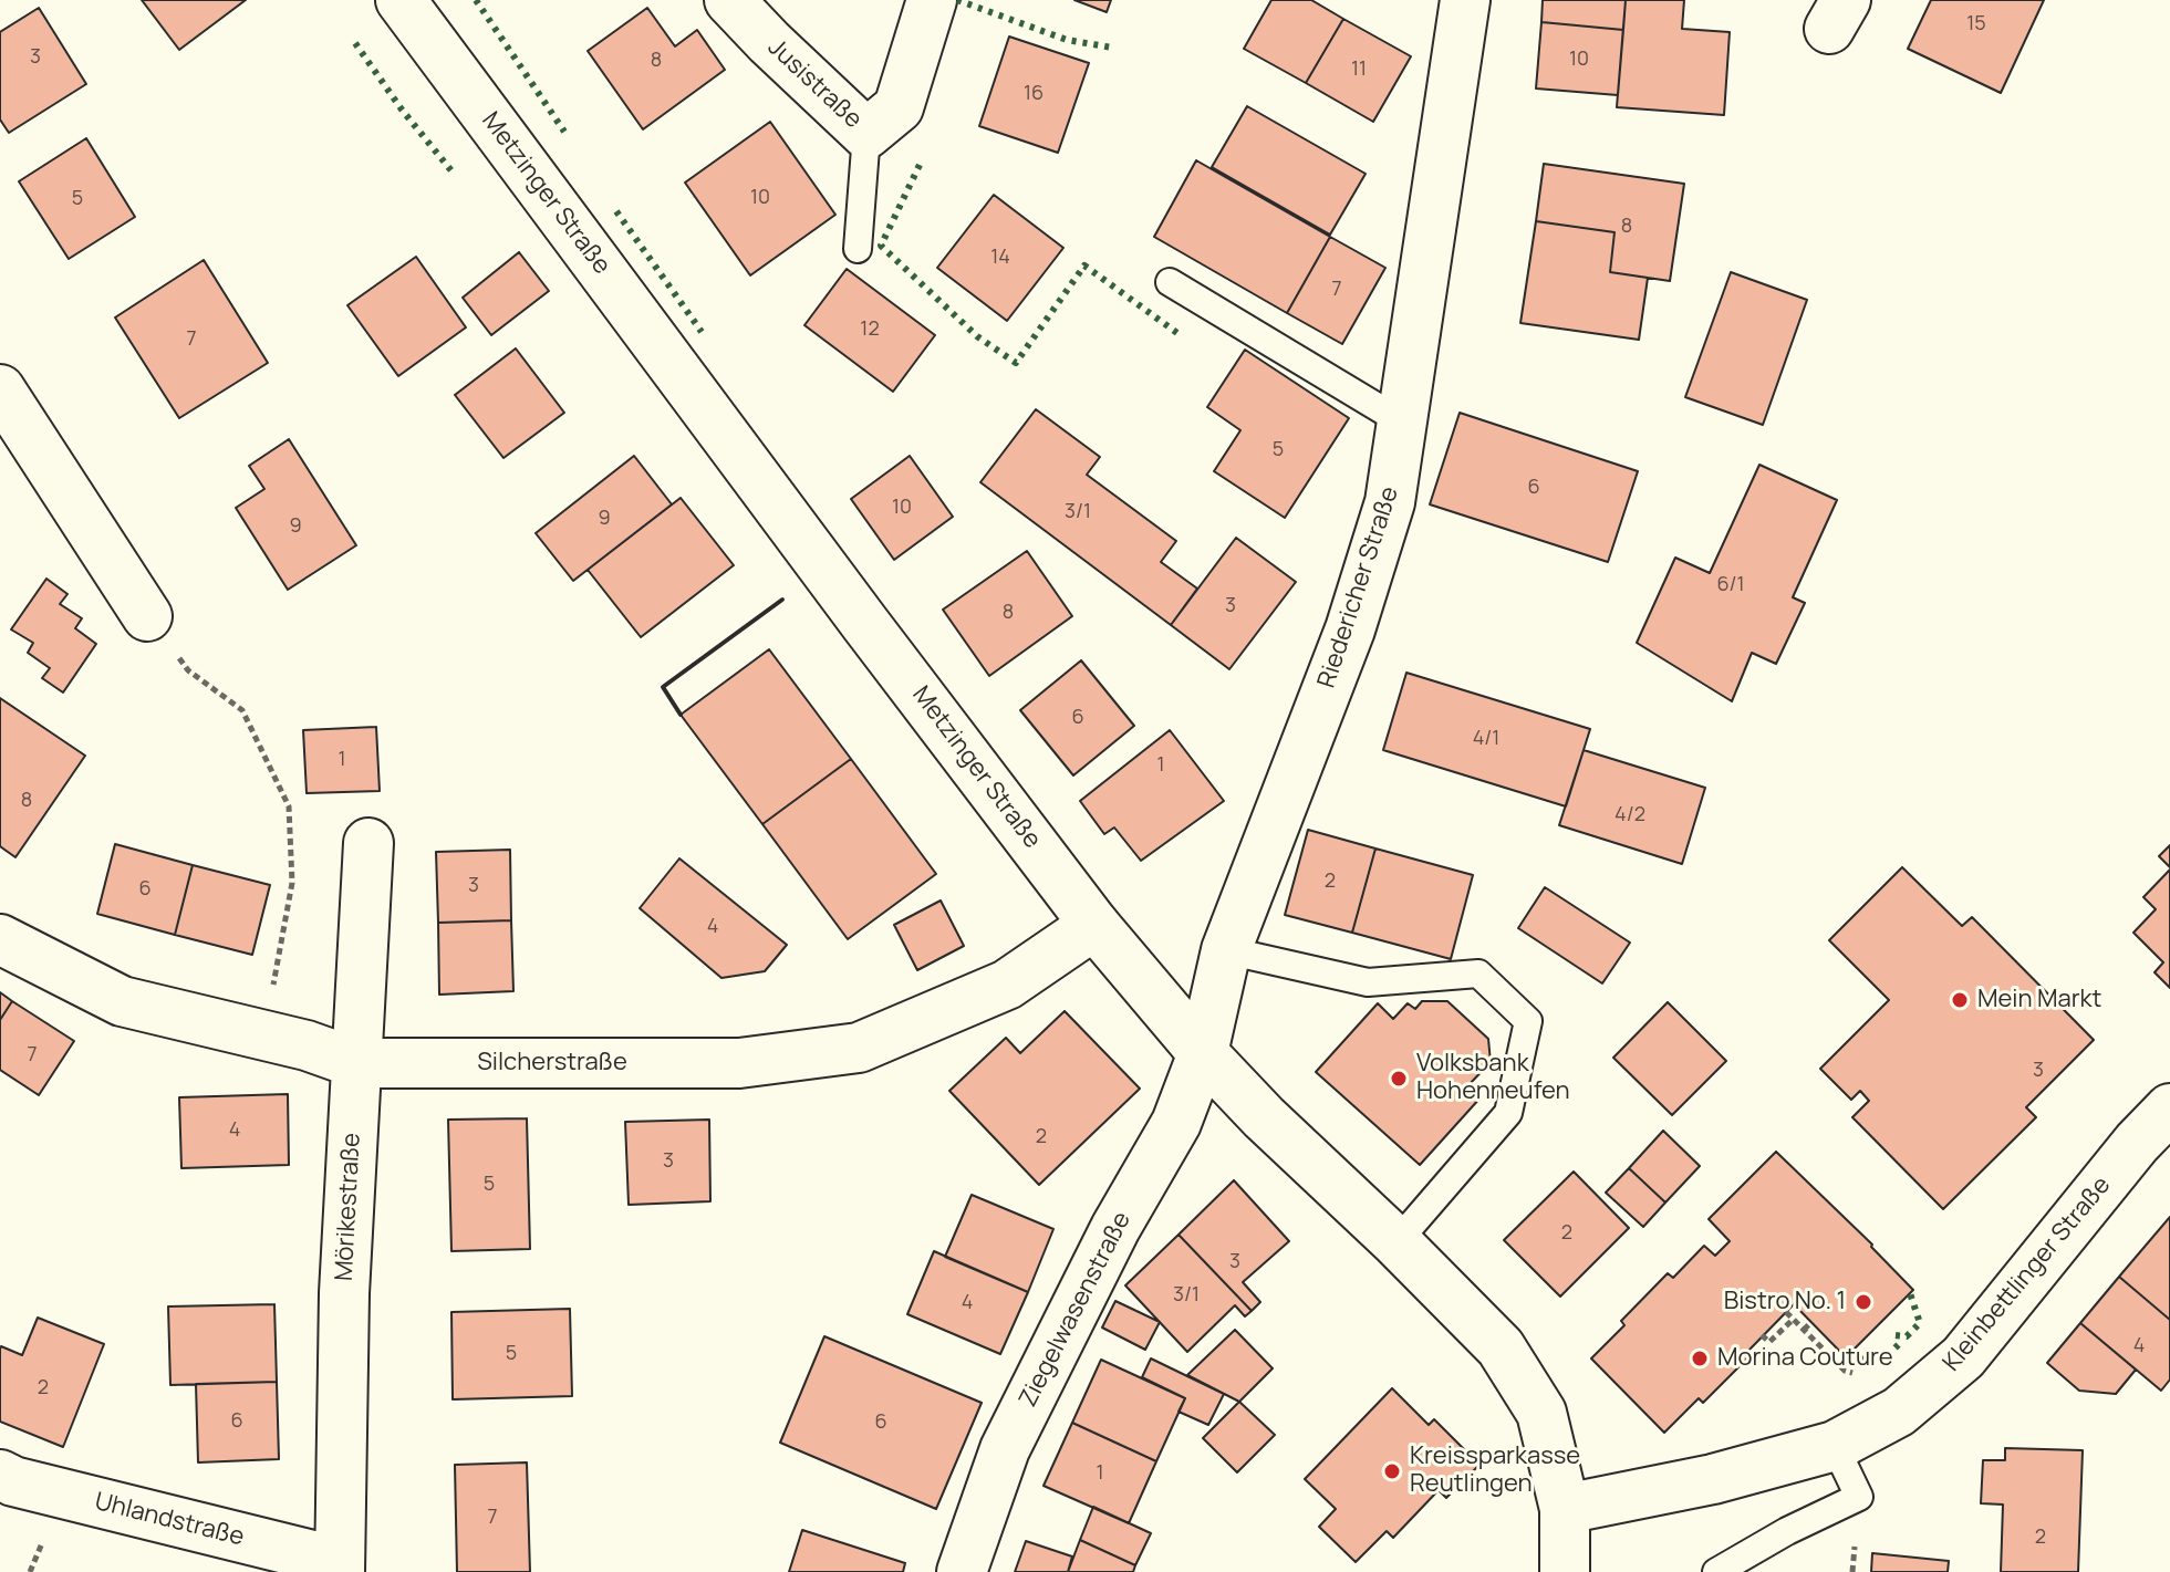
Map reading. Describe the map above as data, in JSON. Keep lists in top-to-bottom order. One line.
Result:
{"streets":{"street":["Jusistraße","Metzinger Straße","Riedericher Straße","Silcherstraße","Mörikestraße","Kleinbettlinger Straße","Ziegelwasenstraße","Uhlandstraße"]},"crossings":[["Metzinger Straße","Riedericher Straße"],["Metzinger Straße","Silcherstraße"],["Metzinger Straße","Kleinbettlinger Straße"],["Metzinger Straße","Ziegelwasenstraße"],["Riedericher Straße","Ziegelwasenstraße"],["Silcherstraße","Mörikestraße"],["Mörikestraße","Uhlandstraße"]],"places":["Mein Markt","Volksbank Hohenneufen","Bistro No. 1","Morina Couture","Kreissparkasse Reutlingen"],"house_numbers":["15","3","10","8","11","16","10","5","8","14","7","12","7","5","6","10","3/1","9","9","6/1","3","8","6","4/1","1","1","8","4/2","2","3","6","4","7","3","4","2","3","5","2","3","3/1","4","4","5","2","6","6","1","7","2"]}
